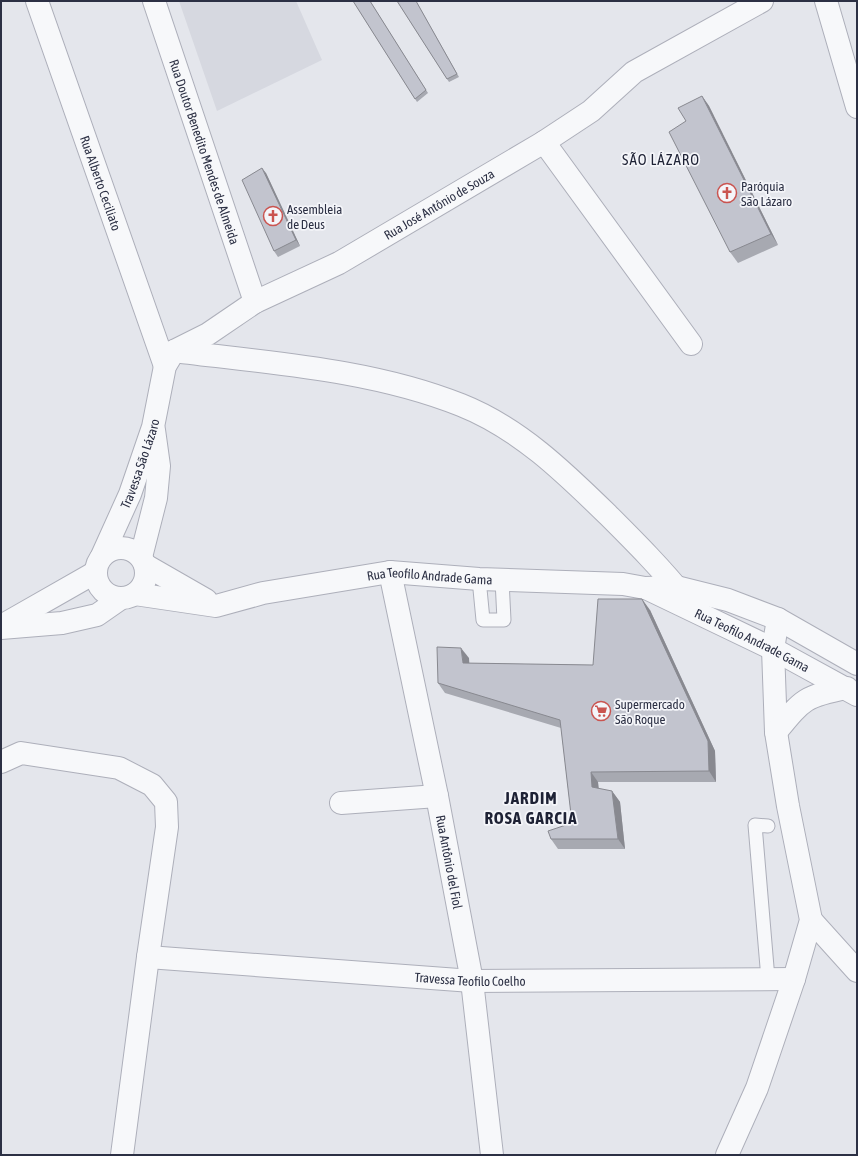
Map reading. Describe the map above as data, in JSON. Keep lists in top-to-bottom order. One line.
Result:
{"streets":{"street":["Rua Doutor Benedito Mendes de Almeida","Rua Alberto Ceciliato","Rua José Antônio de Souza","Travessa São Lázaro","Rua Teofilo Andrade Gama","Rua Antônio del Fiol","Travessa Teofilo Coelho"]},"crossings":[["Rua Doutor Benedito Mendes de Almeida","Rua José Antônio de Souza"],["Rua Alberto Ceciliato","Rua José Antônio de Souza"],["Travessa São Lázaro","Rua Teofilo Andrade Gama"],["Rua Teofilo Andrade Gama","Rua Antônio del Fiol"],["Rua Antônio del Fiol","Travessa Teofilo Coelho"]],"districts":["SÃO LÁZARO","JARDIM ROSA GARCIA"],"places":{"church":["Paróquia São Lázaro","Assembleia de Deus"],"supermarket":["Supermercado São Roque"]}}
